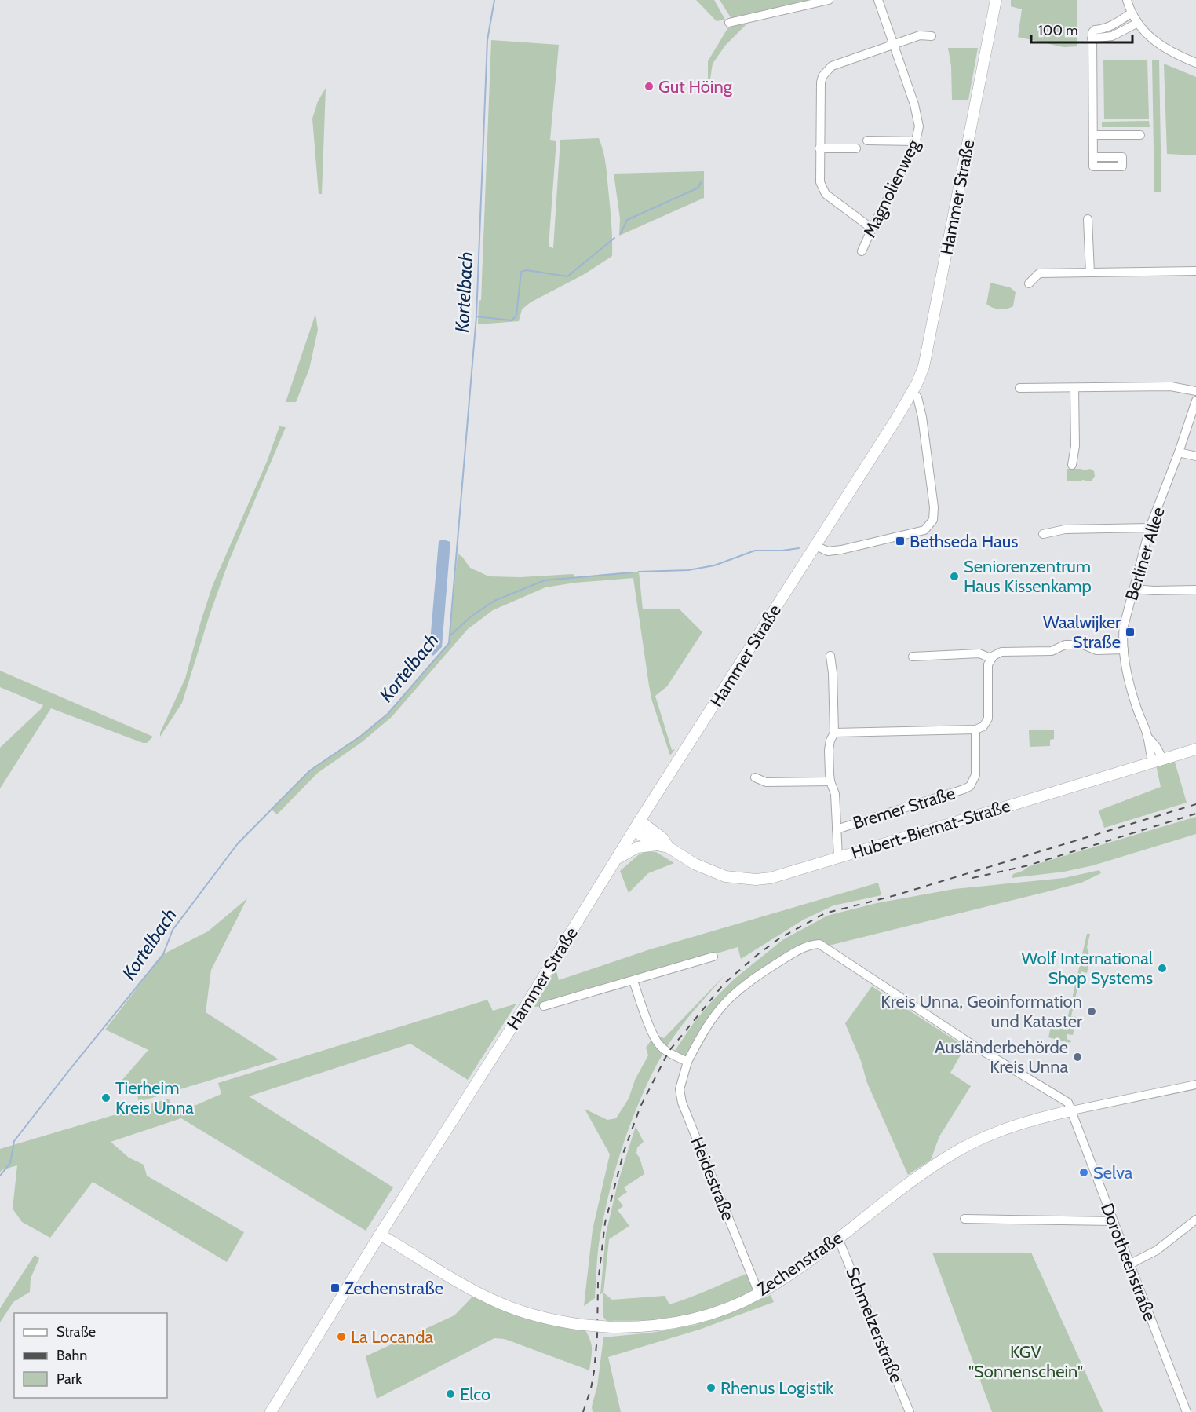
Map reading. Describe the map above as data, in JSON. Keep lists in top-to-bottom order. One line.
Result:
{"streets":{"main road":["Hammer Straße","Hubert-Biernat-Straße","Zechenstraße"],"street":["Magnolienweg","Berliner Allee","Bremer Straße","Heidestraße","Dorotheenstraße","Schmelzerstraße"]},"crossings":[["Hammer Straße","Hubert-Biernat-Straße"],["Hammer Straße","Zechenstraße"],["Berliner Allee","Hubert-Biernat-Straße"],["Heidestraße","Zechenstraße"],["Dorotheenstraße","Zechenstraße"],["Zechenstraße","Schmelzerstraße"]],"water":["Kortelbach"],"parks":["KGV \"Sonnenschein\""],"places":{"other":["Gut Höing","Seniorenzentrum Haus Kissenkamp","Wolf International Shop Systems","Kreis Unna, Geoinformation und Kataster","Ausländerbehörde Kreis Unna","Tierheim Kreis Unna","Selva","La Locanda","Rhenus Logistik","Elco"],"transit":["Bethseda Haus","Waalwijker Straße","Zechenstraße"]},"legend":["Straße","Bahn","Park"],"scale_bar":"100 m"}
